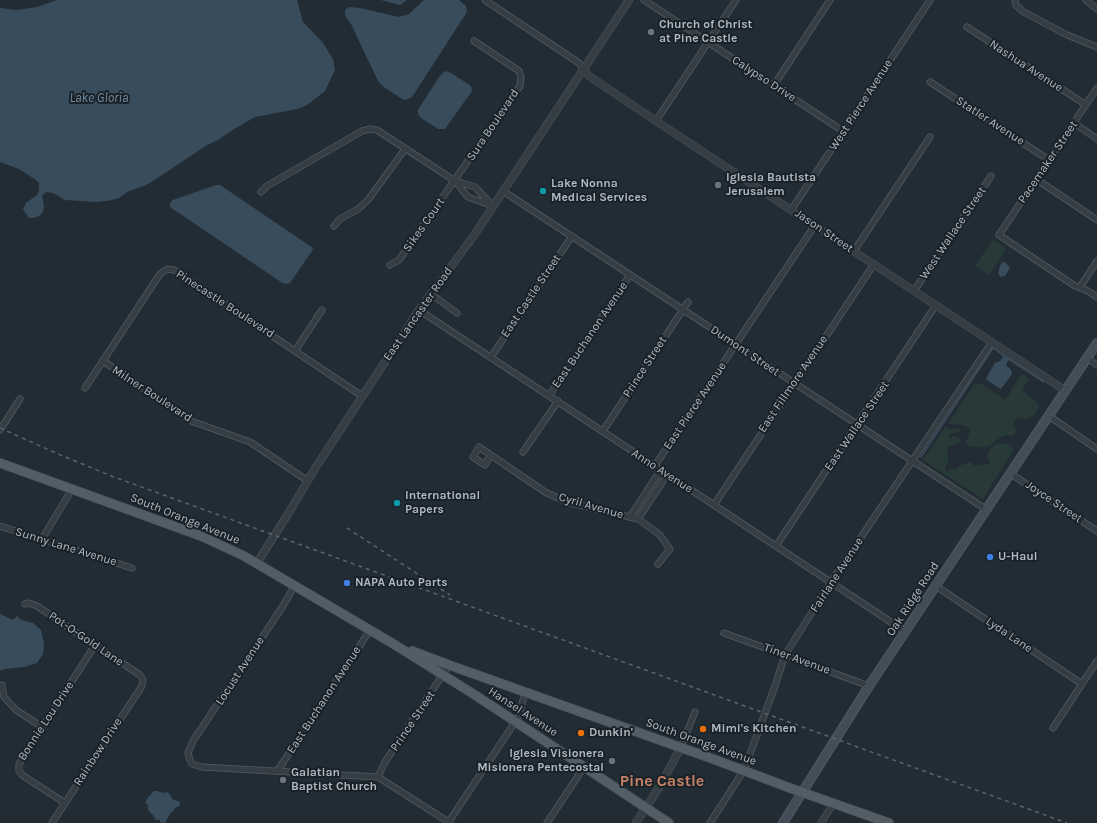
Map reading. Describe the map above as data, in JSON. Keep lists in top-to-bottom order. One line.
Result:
{"streets":{"main road":["South Orange Avenue","Oak Ridge Road","Hansel Avenue"],"street":["Nashua Avenue","Calypso Drive","West Pierce Avenue","Statler Avenue","Sura Boulevard","Pacemaker Street","Sikes Court","Jason Street","West Wallace Street","East Castle Street","Pinecastle Boulevard","East Lancaster Road","East Buchanon Avenue","Dumont Street","Prince Street","East Fillmore Avenue","Milner Boulevard","East Pierce Avenue","East Wallace Street","Anno Avenue","Joyce Street","Cyril Avenue","Sunny Lane Avenue","Fairlane Avenue","Lyda Lane","Pot-O-Gold Lane","Tiner Avenue","Locust Avenue","Bonnie Lou Drive","Rainbow Drive"]},"crossings":[["Nashua Avenue","Pacemaker Street"],["Calypso Drive","West Pierce Avenue"],["West Pierce Avenue","Jason Street"],["Statler Avenue","Pacemaker Street"],["Sura Boulevard","Sikes Court"],["Jason Street","West Wallace Street"],["Jason Street","East Lancaster Road"],["Jason Street","East Fillmore Avenue"],["Jason Street","East Pierce Avenue"],["Jason Street","East Wallace Street"],["Jason Street","Fairlane Avenue"],["Jason Street","Oak Ridge Road"],["East Castle Street","Dumont Street"],["East Castle Street","Anno Avenue"],["Pinecastle Boulevard","East Lancaster Road"],["Pinecastle Boulevard","Milner Boulevard"],["East Lancaster Road","Dumont Street"],["East Lancaster Road","Milner Boulevard"],["East Lancaster Road","Anno Avenue"],["East Lancaster Road","South Orange Avenue"],["East Buchanon Avenue","Dumont Street"],["East Buchanon Avenue","Anno Avenue"],["East Buchanon Avenue","South Orange Avenue"],["East Buchanon Avenue","Locust Avenue"],["Dumont Street","Prince Street"],["Dumont Street","East Fillmore Avenue"],["Dumont Street","East Pierce Avenue"],["Dumont Street","East Wallace Street"],["Dumont Street","Fairlane Avenue"],["Dumont Street","Oak Ridge Road"],["Prince Street","Anno Avenue"],["Prince Street","South Orange Avenue"],["Prince Street","Hansel Avenue"],["East Fillmore Avenue","Anno Avenue"],["East Pierce Avenue","Anno Avenue"],["East Wallace Street","Anno Avenue"],["Anno Avenue","Fairlane Avenue"],["Anno Avenue","Oak Ridge Road"],["Joyce Street","Oak Ridge Road"],["South Orange Avenue","Fairlane Avenue"],["South Orange Avenue","Oak Ridge Road"],["South Orange Avenue","Locust Avenue"],["South Orange Avenue","Hansel Avenue"],["Fairlane Avenue","Tiner Avenue"],["Oak Ridge Road","Lyda Lane"],["Oak Ridge Road","Tiner Avenue"],["Pot-O-Gold Lane","Bonnie Lou Drive"],["Pot-O-Gold Lane","Rainbow Drive"],["Bonnie Lou Drive","Rainbow Drive"]],"districts":["Pine Castle"],"water":["Lake Gloria"],"places":["Church of Christ at Pine Castle","Iglesia Bautista Jerusalem","Lake Nonna Medical Services","International Papers","U-Haul","NAPA Auto Parts","Mimi's Kitchen","Dunkin'","Iglesia Visionera Misionera Pentecostal","Galatian Baptist Church"]}
